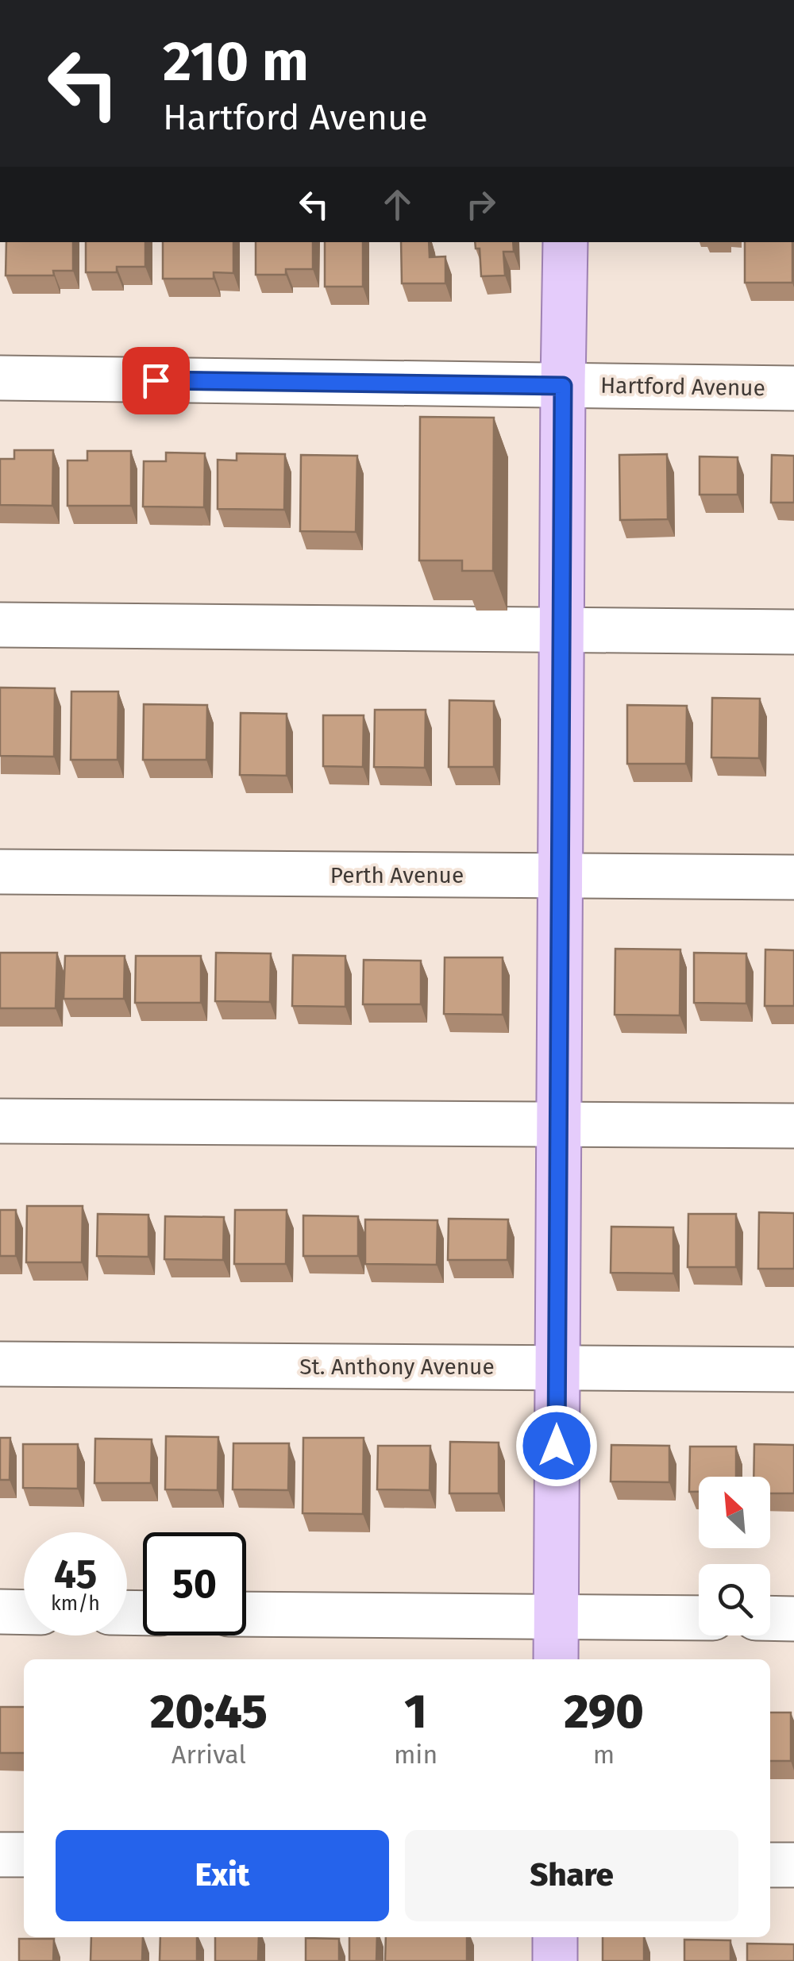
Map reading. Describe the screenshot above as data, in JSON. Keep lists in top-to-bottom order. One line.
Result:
{"streets":{"street":["Hartford Avenue","Perth Avenue","St. Anthony Avenue"]},"north":"top left","page":{"turn":["210 m","Hartford Avenue"],"speed":"45 km/h","limit":"50","eta":["20:45","Arrival","1","min","290","m"],"buttons":["Exit","Share"]}}
